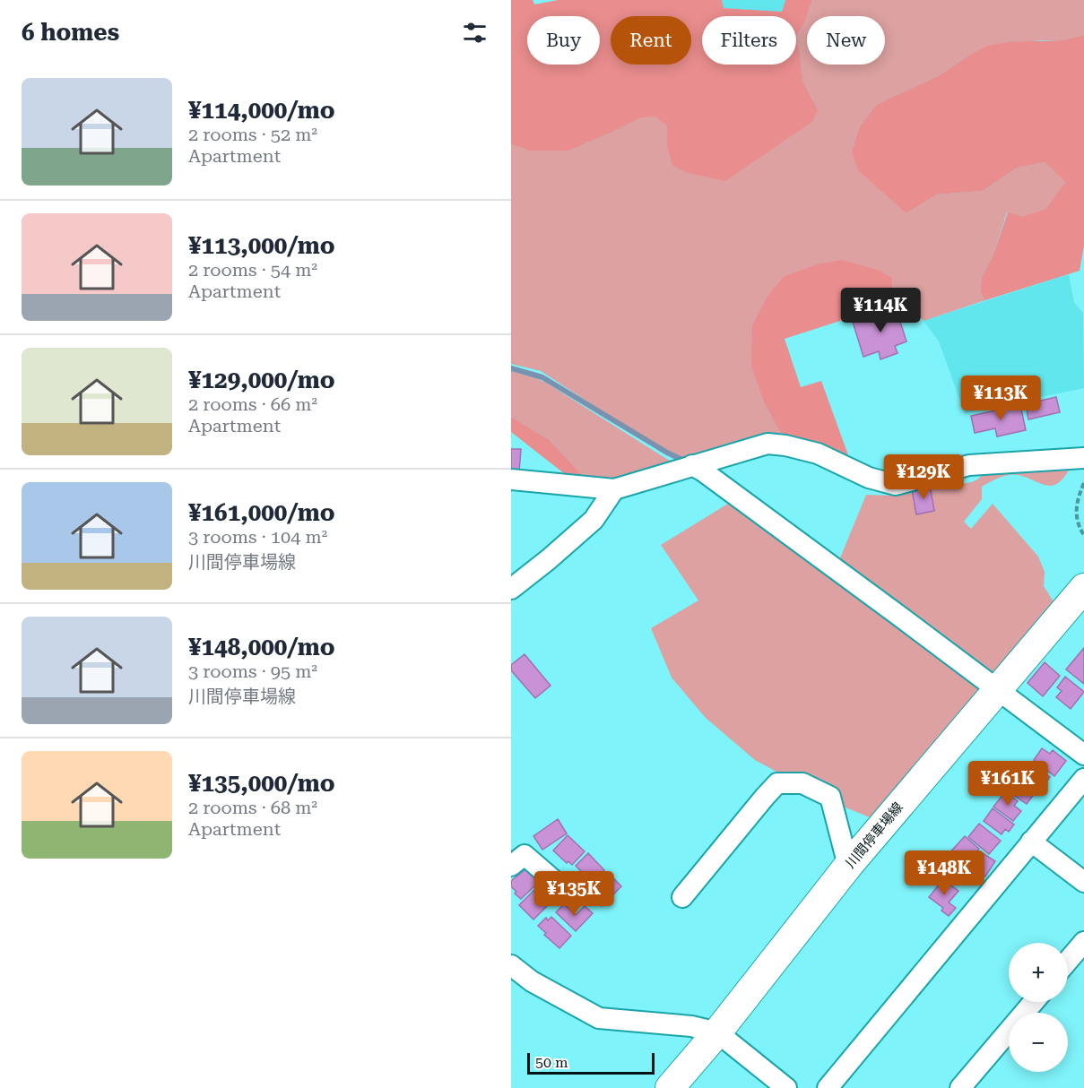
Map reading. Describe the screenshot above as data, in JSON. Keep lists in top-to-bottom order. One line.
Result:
{"streets":{"main road":["川間停車場線"]},"scale_bar":"50 m","page":{"heading":"6 homes","chip":["Buy","Rent","Filters","New"],"list":[{"name":"¥114,000/mo","note":"2 rooms · 52 m² · Apartment"},{"name":"¥113,000/mo","note":"2 rooms · 54 m² · Apartment"},{"name":"¥129,000/mo","note":"2 rooms · 66 m² · Apartment"},{"name":"¥161,000/mo","note":"3 rooms · 104 m² · 川間停車場線"},{"name":"¥148,000/mo","note":"3 rooms · 95 m² · 川間停車場線"},{"name":"¥135,000/mo","note":"2 rooms · 68 m² · Apartment"}],"price":["¥114K","¥113K","¥129K","¥161K","¥148K","¥135K"],"map_buttons":["+","−"],"scale":"50 m"}}
